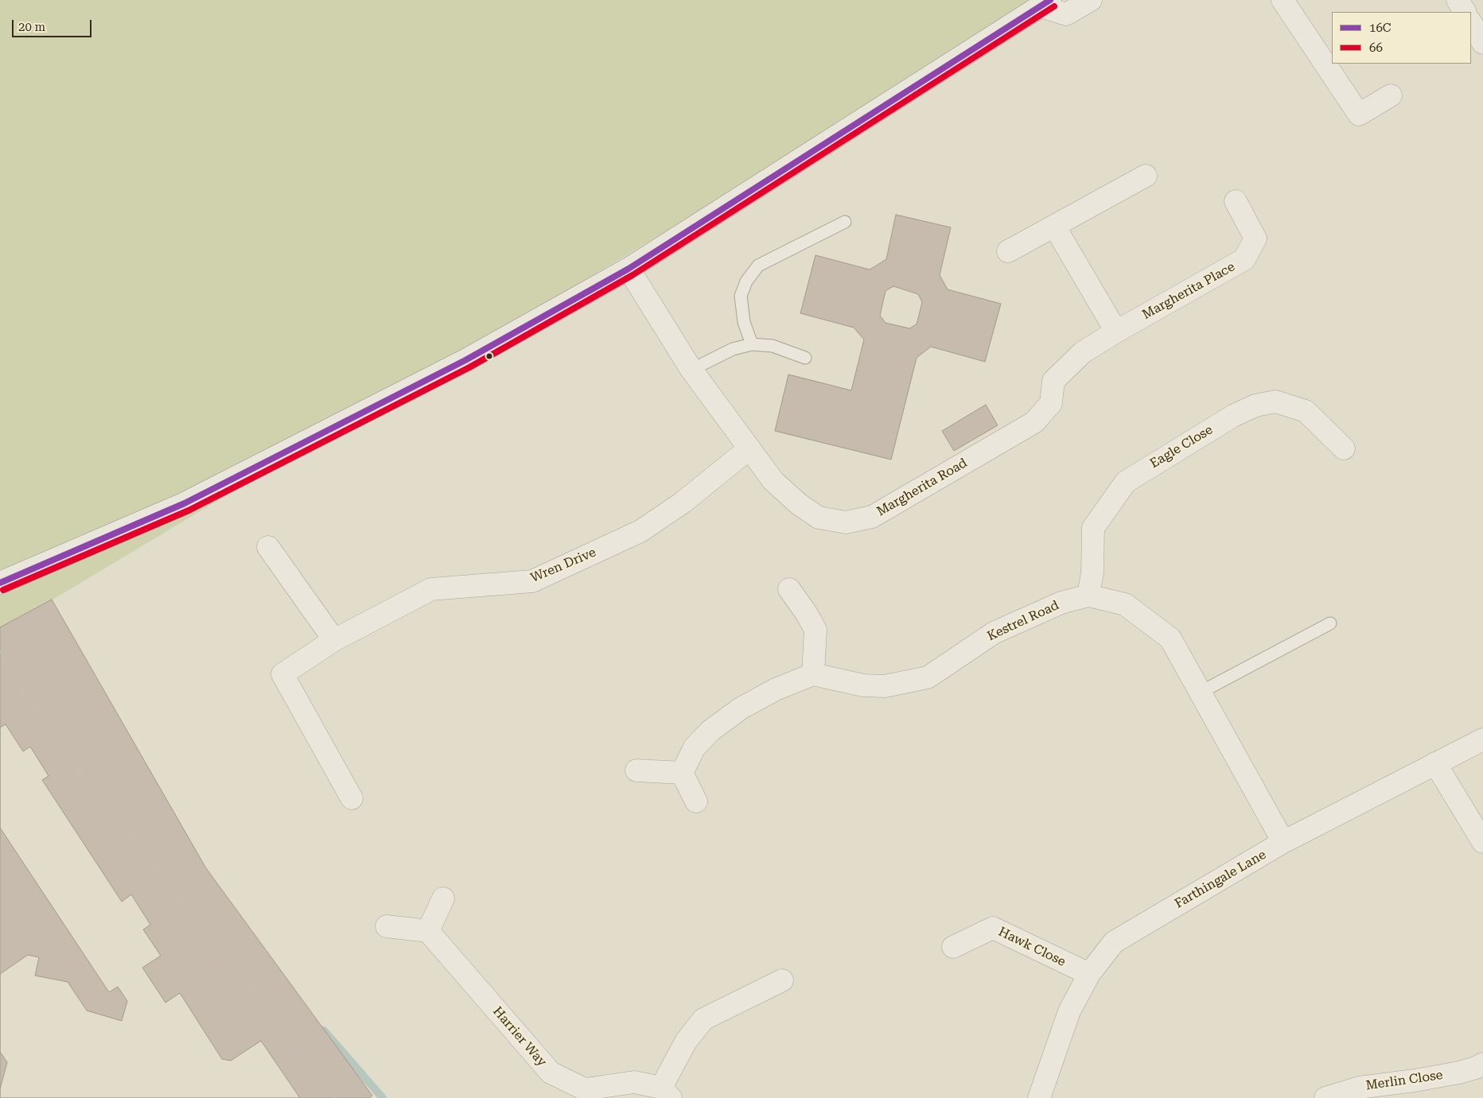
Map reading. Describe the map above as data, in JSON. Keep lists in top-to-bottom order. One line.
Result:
{"streets":{"street":["Margherita Place","Eagle Close","Margherita Road","Wren Drive","Kestrel Road","Farthingale Lane","Hawk Close","Harrier Way","Merlin Close"]},"crossings":[["Margherita Place","Margherita Road"],["Eagle Close","Kestrel Road"],["Margherita Road","Wren Drive"],["Kestrel Road","Farthingale Lane"],["Farthingale Lane","Hawk Close"]],"lines":["transit line 16C","transit line 66"],"legend":["16C","66"],"scale_bar":"20 m"}
